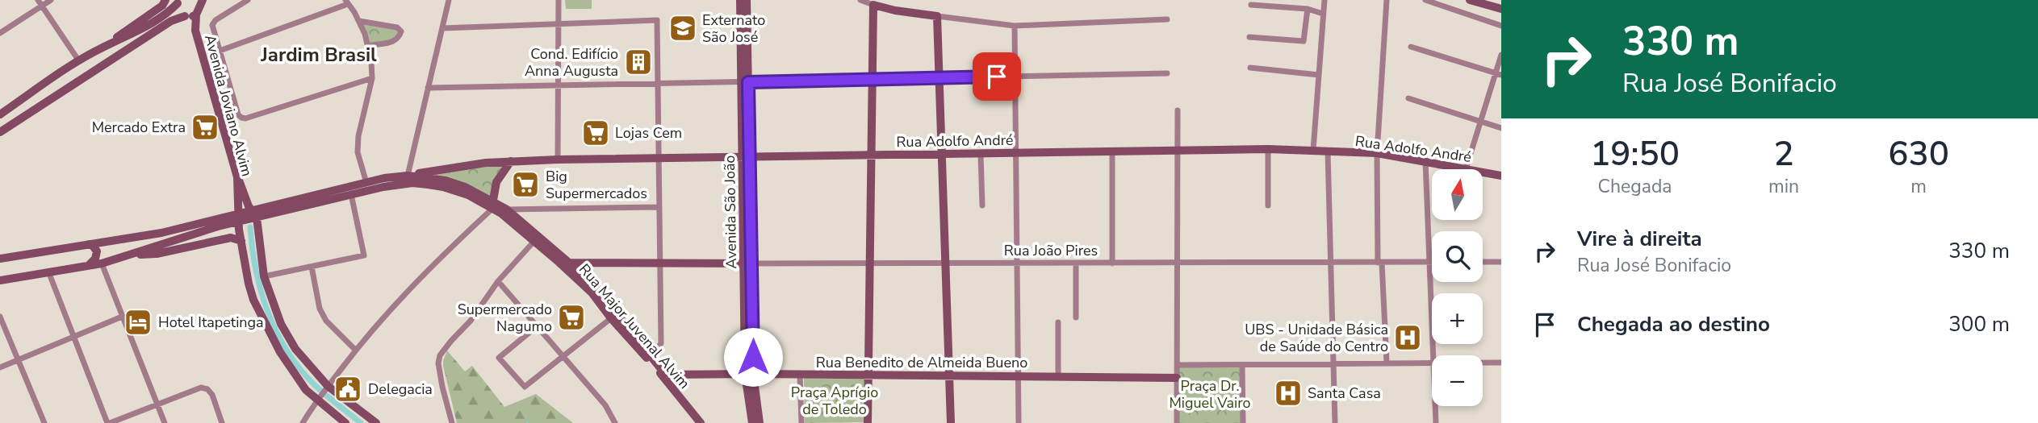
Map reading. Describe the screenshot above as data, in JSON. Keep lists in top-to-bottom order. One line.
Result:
{"streets":{"main road":["Avenida Joviano Alvim","Rua Adolfo André","Avenida São João","Rua João Pires","Rua Major Juvenal Alvim","Rua Benedito de Almeida Bueno"]},"crossings":[["Rua Adolfo André","Avenida São João"],["Avenida São João","Rua João Pires"],["Avenida São João","Rua Benedito de Almeida Bueno"],["Rua João Pires","Rua Major Juvenal Alvim"],["Rua Major Juvenal Alvim","Rua Benedito de Almeida Bueno"]],"districts":["Jardim Brasil"],"parks":["Praça Dr. Miguel Vairo","Praça Aprígio de Toledo"],"places":{"school or university":["Externato São José"],"building":["Cond. Edifício Anna Augusta"],"supermarket":["Mercado Extra","Lojas Cem","Big Supermercados","Supermercado Nagumo"],"hotel":["Hotel Itapetinga"],"hospital":["UBS - Unidade Básica de Saúde do Centro","Santa Casa"],"public building":["Delegacia"]},"north":"top","page":{"turn":["330 m","Rua José Bonifacio"],"eta":["19:50","Chegada","2","min","630","m"],"map_buttons":["+","−"],"list":[{"name":"Vire à direita","note":"Rua José Bonifacio","value":"330 m"},{"name":"Chegada ao destino","value":"300 m"}]}}
